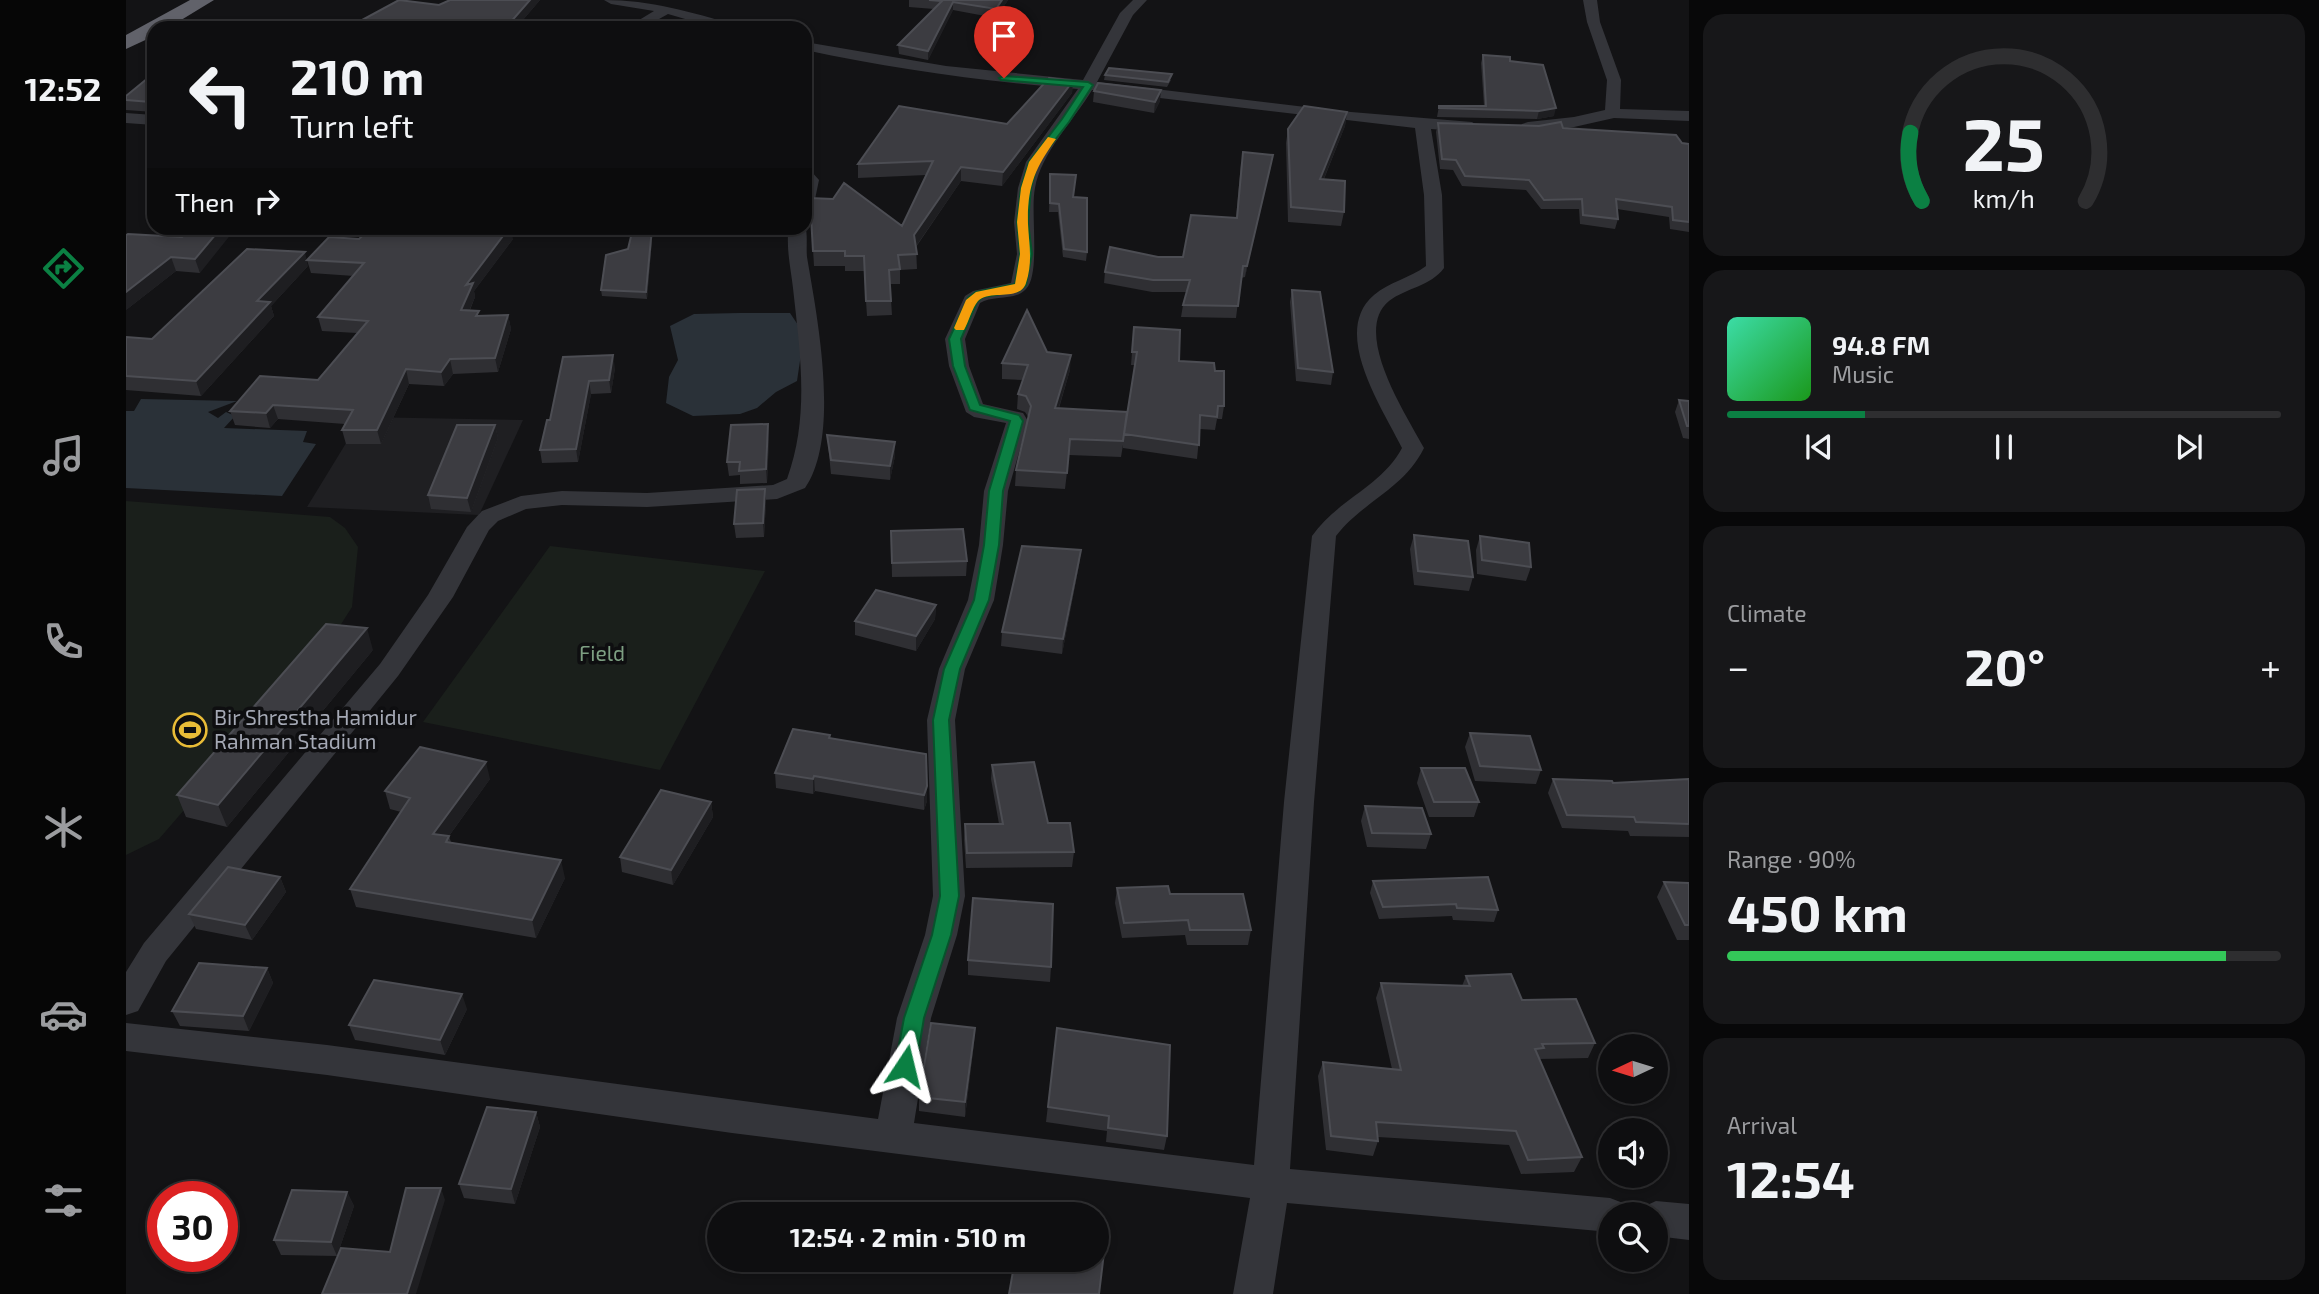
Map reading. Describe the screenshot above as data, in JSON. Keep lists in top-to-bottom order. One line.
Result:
{"parks":["Field"],"places":{"sports":["Bir Shrestha Hamidur Rahman Stadium"]},"north":"left","page":{"tabs":"12:52","turn":["210 m","Turn left"],"then":"Then","song":["94.8 FM","Music"],"tile":["Climate",["Range · 90%","450 km"],["Arrival","12:54"]],"heat":["−","20°","+"],"limit":"30","trip":"12:54 · 2 min · 510 m","gauge":["25","km/h"]}}
